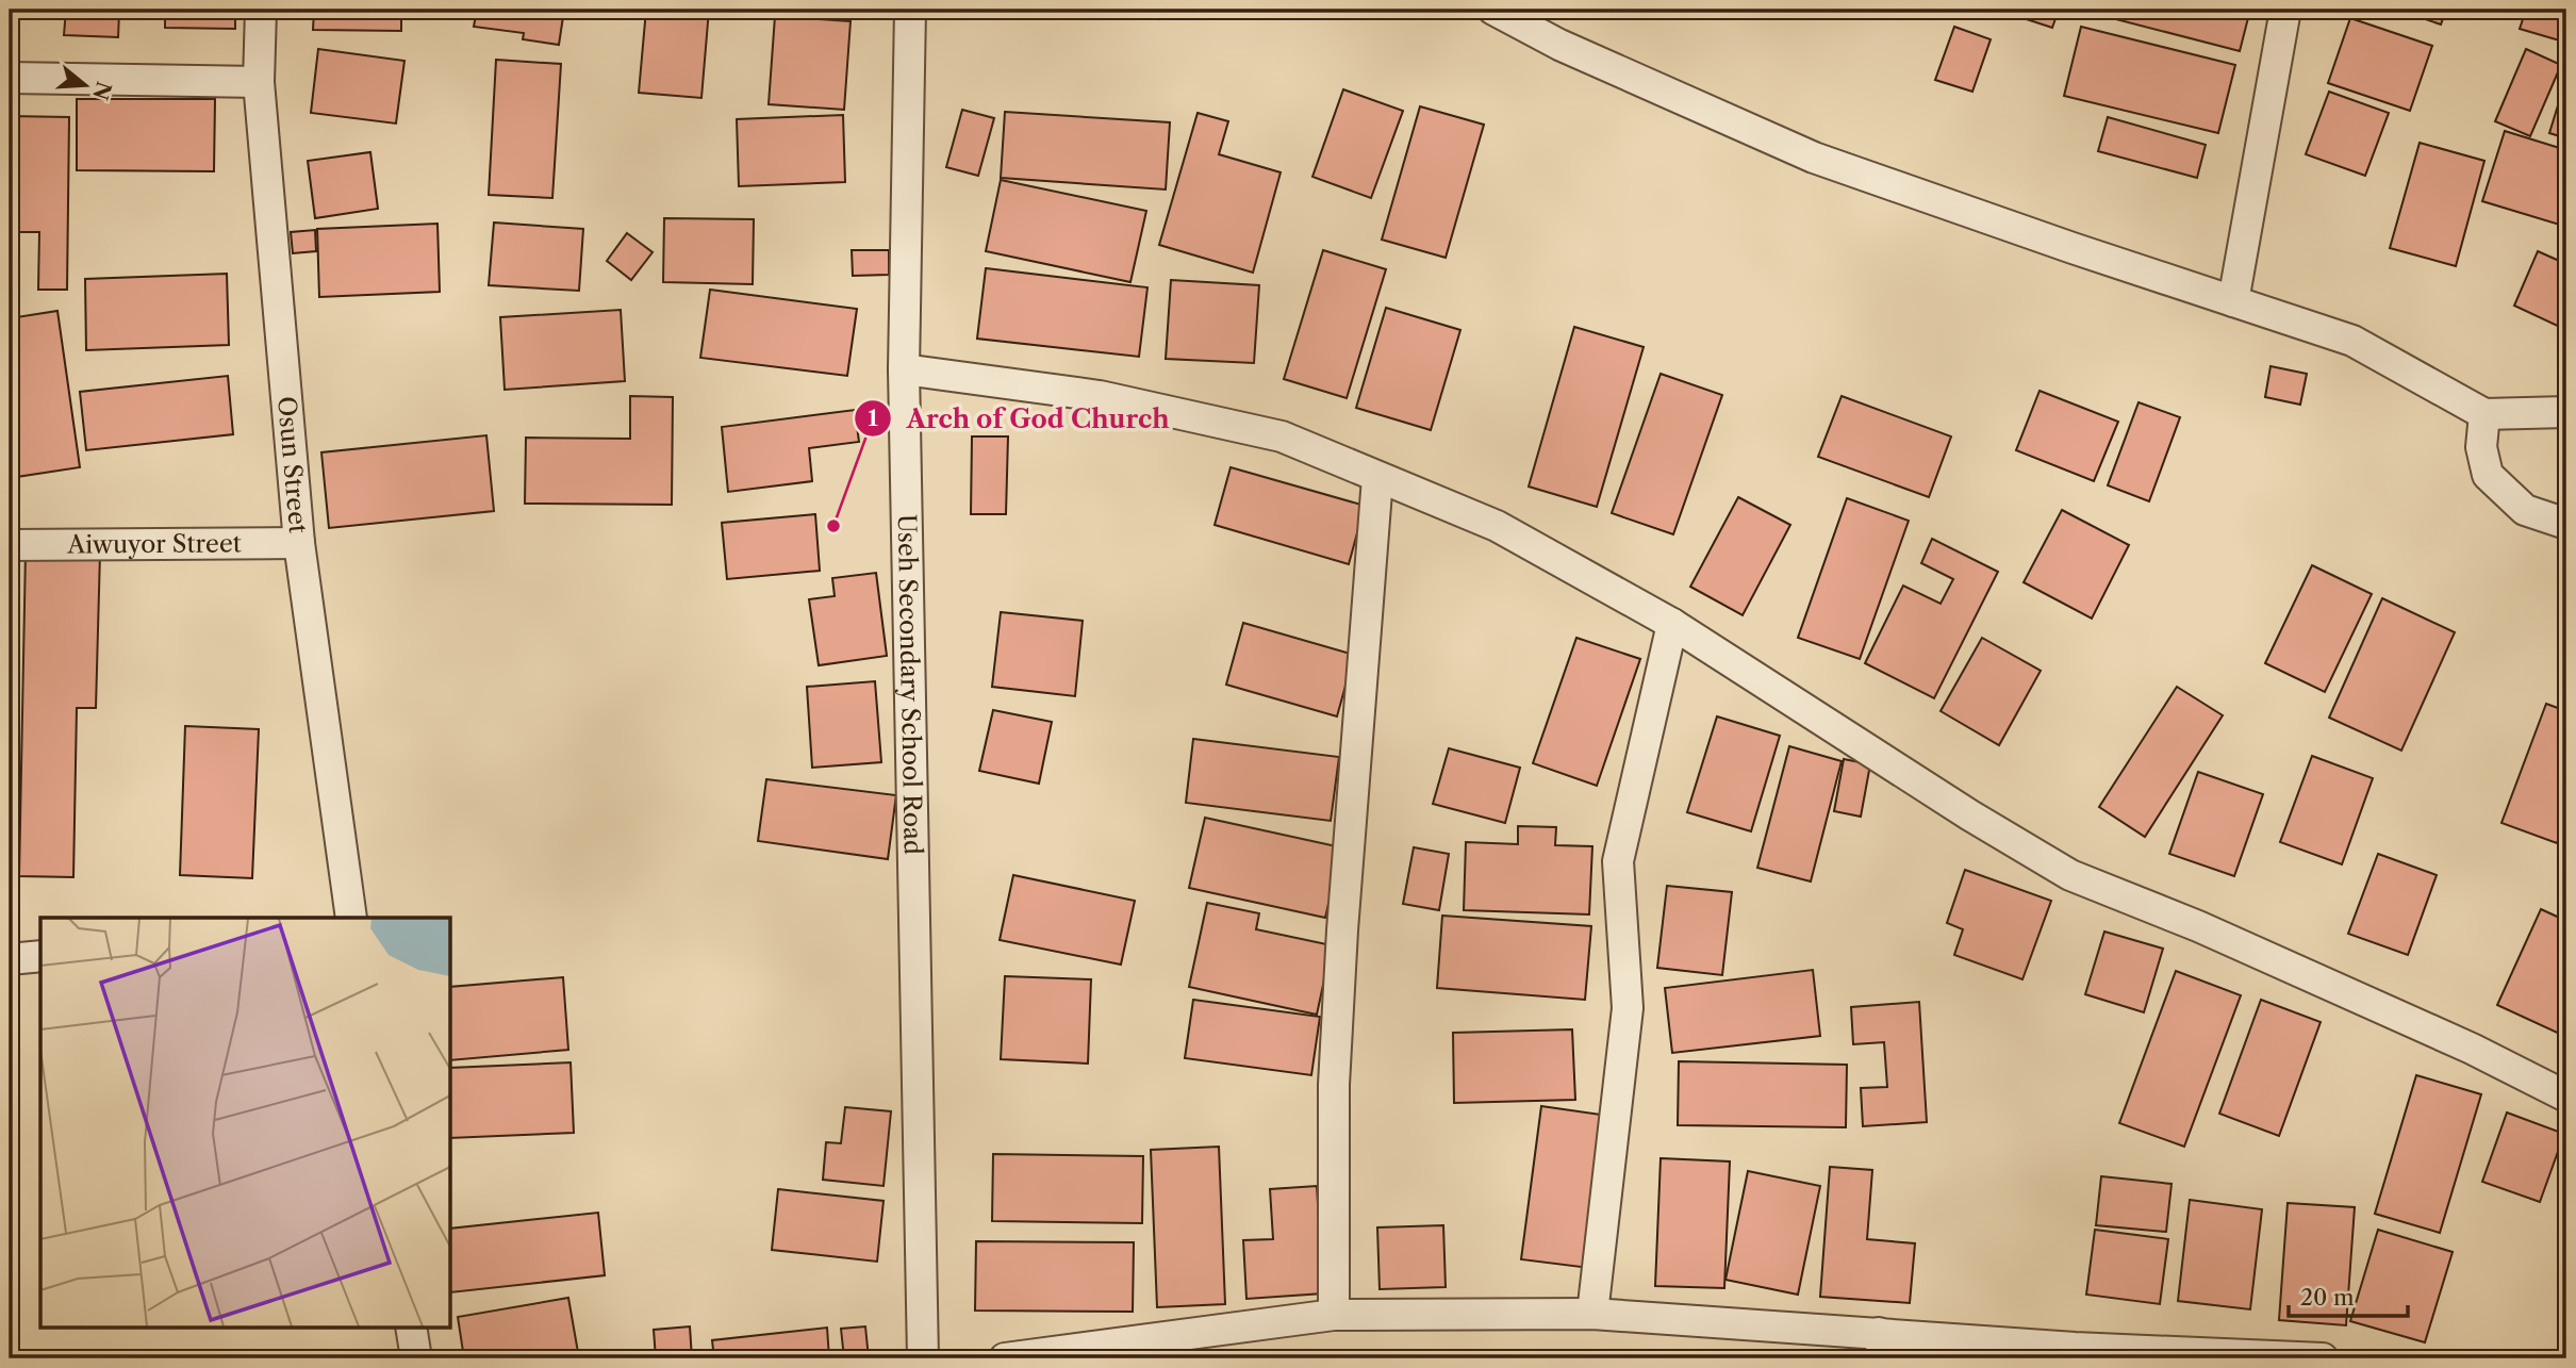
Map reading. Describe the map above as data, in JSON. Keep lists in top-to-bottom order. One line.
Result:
{"streets":{"street":["Osun Street","Aiwuyor Street","Useh Secondary School Road"]},"crossings":[["Osun Street","Aiwuyor Street"]],"places":["Arch of God Church"],"scale_bar":"20 m","north":"right"}
